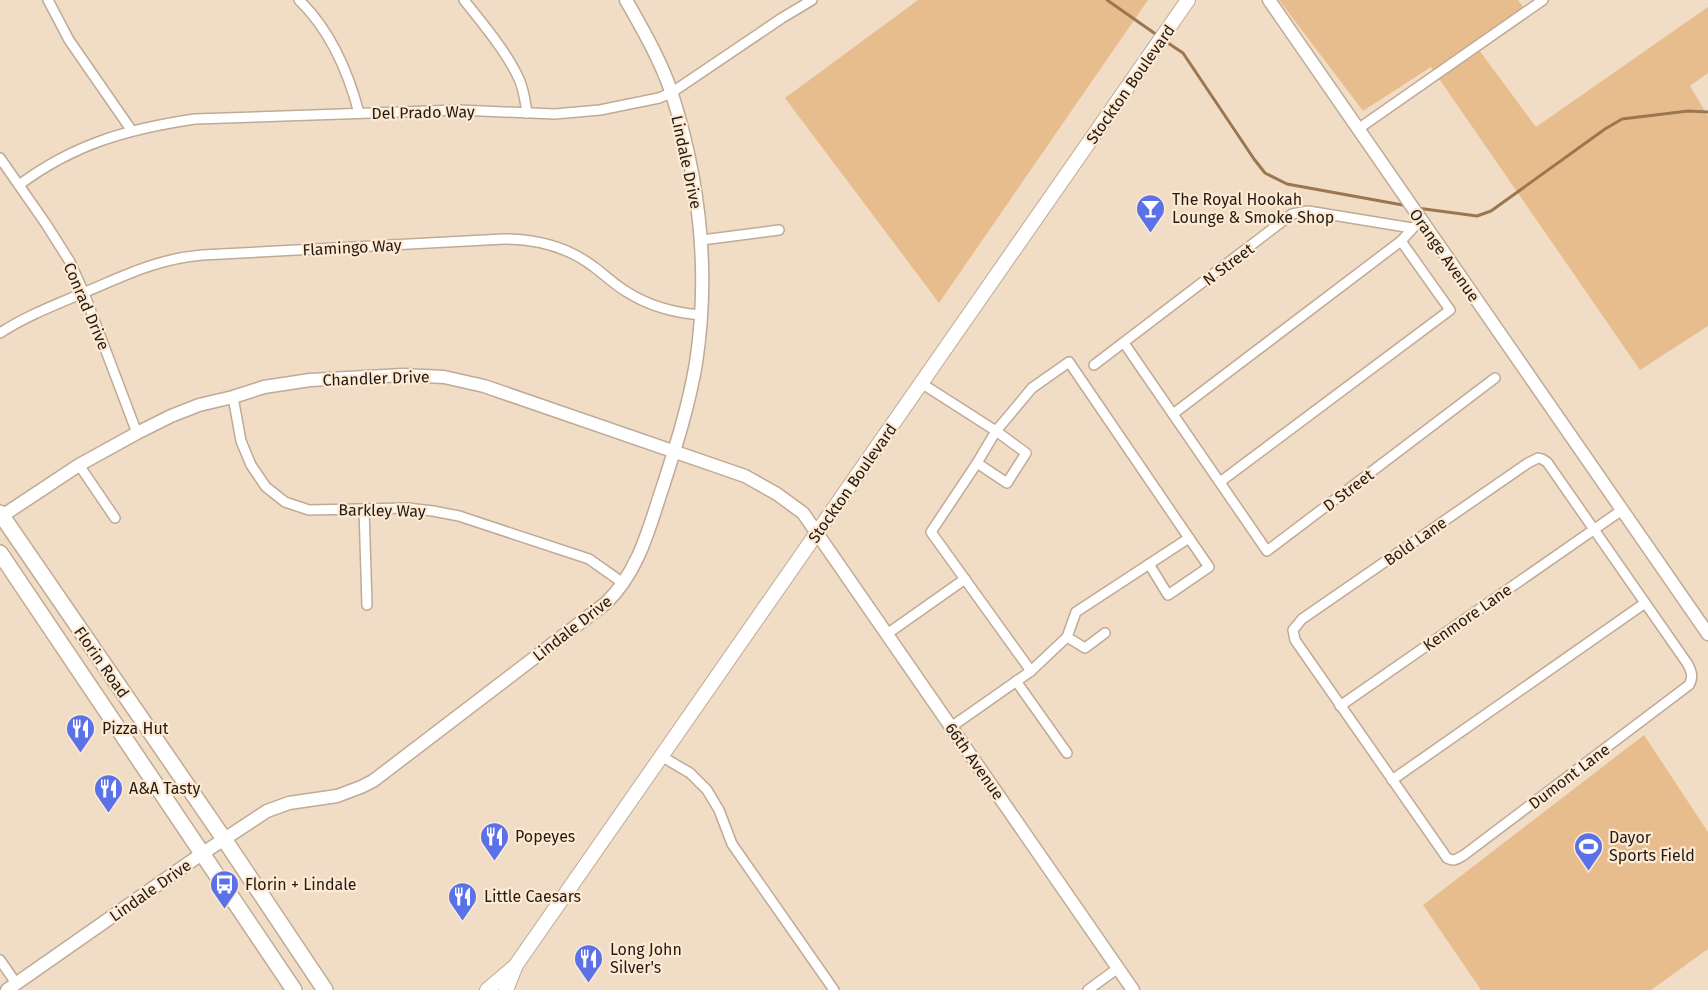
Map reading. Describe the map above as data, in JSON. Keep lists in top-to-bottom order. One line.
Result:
{"streets":{"main road":["Stockton Boulevard","Florin Road"],"street":["Del Prado Way","Lindale Drive","Flamingo Way","Orange Avenue","N Street","Conrad Drive","Chandler Drive","D Street","Barkley Way","Bold Lane","Kenmore Lane","66th Avenue","Dumont Lane"]},"crossings":[["Stockton Boulevard","Chandler Drive"],["Stockton Boulevard","66th Avenue"],["Del Prado Way","Lindale Drive"],["Del Prado Way","Conrad Drive"],["Lindale Drive","Flamingo Way"],["Lindale Drive","Chandler Drive"],["Lindale Drive","Barkley Way"],["Lindale Drive","Florin Road"],["Flamingo Way","Conrad Drive"],["Orange Avenue","N Street"],["Conrad Drive","Chandler Drive"],["Chandler Drive","Barkley Way"],["Chandler Drive","Florin Road"],["Chandler Drive","66th Avenue"],["Bold Lane","Kenmore Lane"],["Bold Lane","Dumont Lane"],["Kenmore Lane","Dumont Lane"]],"places":{"bar":["The Royal Hookah Lounge & Smoke Shop"],"restaurant":["Pizza Hut","A&A Tasty","Popeyes","Little Caesars","Long John Silver's"],"sports":["Dayor Sports Field"],"bus stop":["Florin + Lindale"]}}
